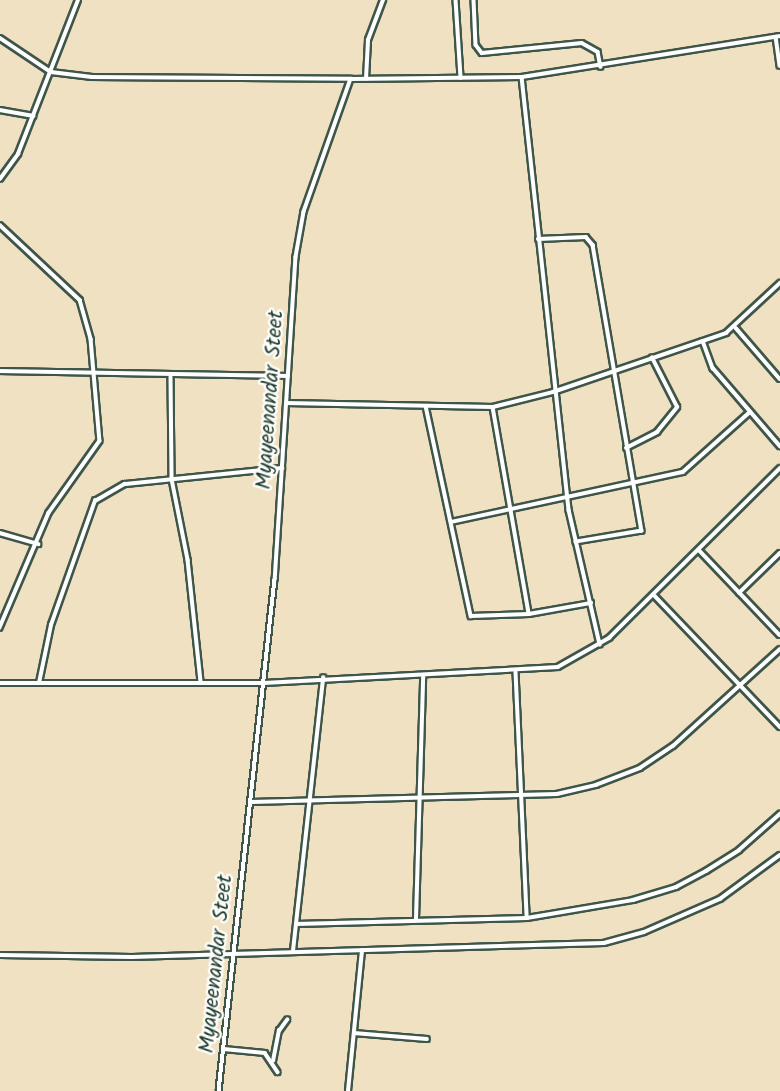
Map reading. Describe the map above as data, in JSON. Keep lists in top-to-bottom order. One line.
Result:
{"streets":{"street":["Myayeenandar Steet"]}}
